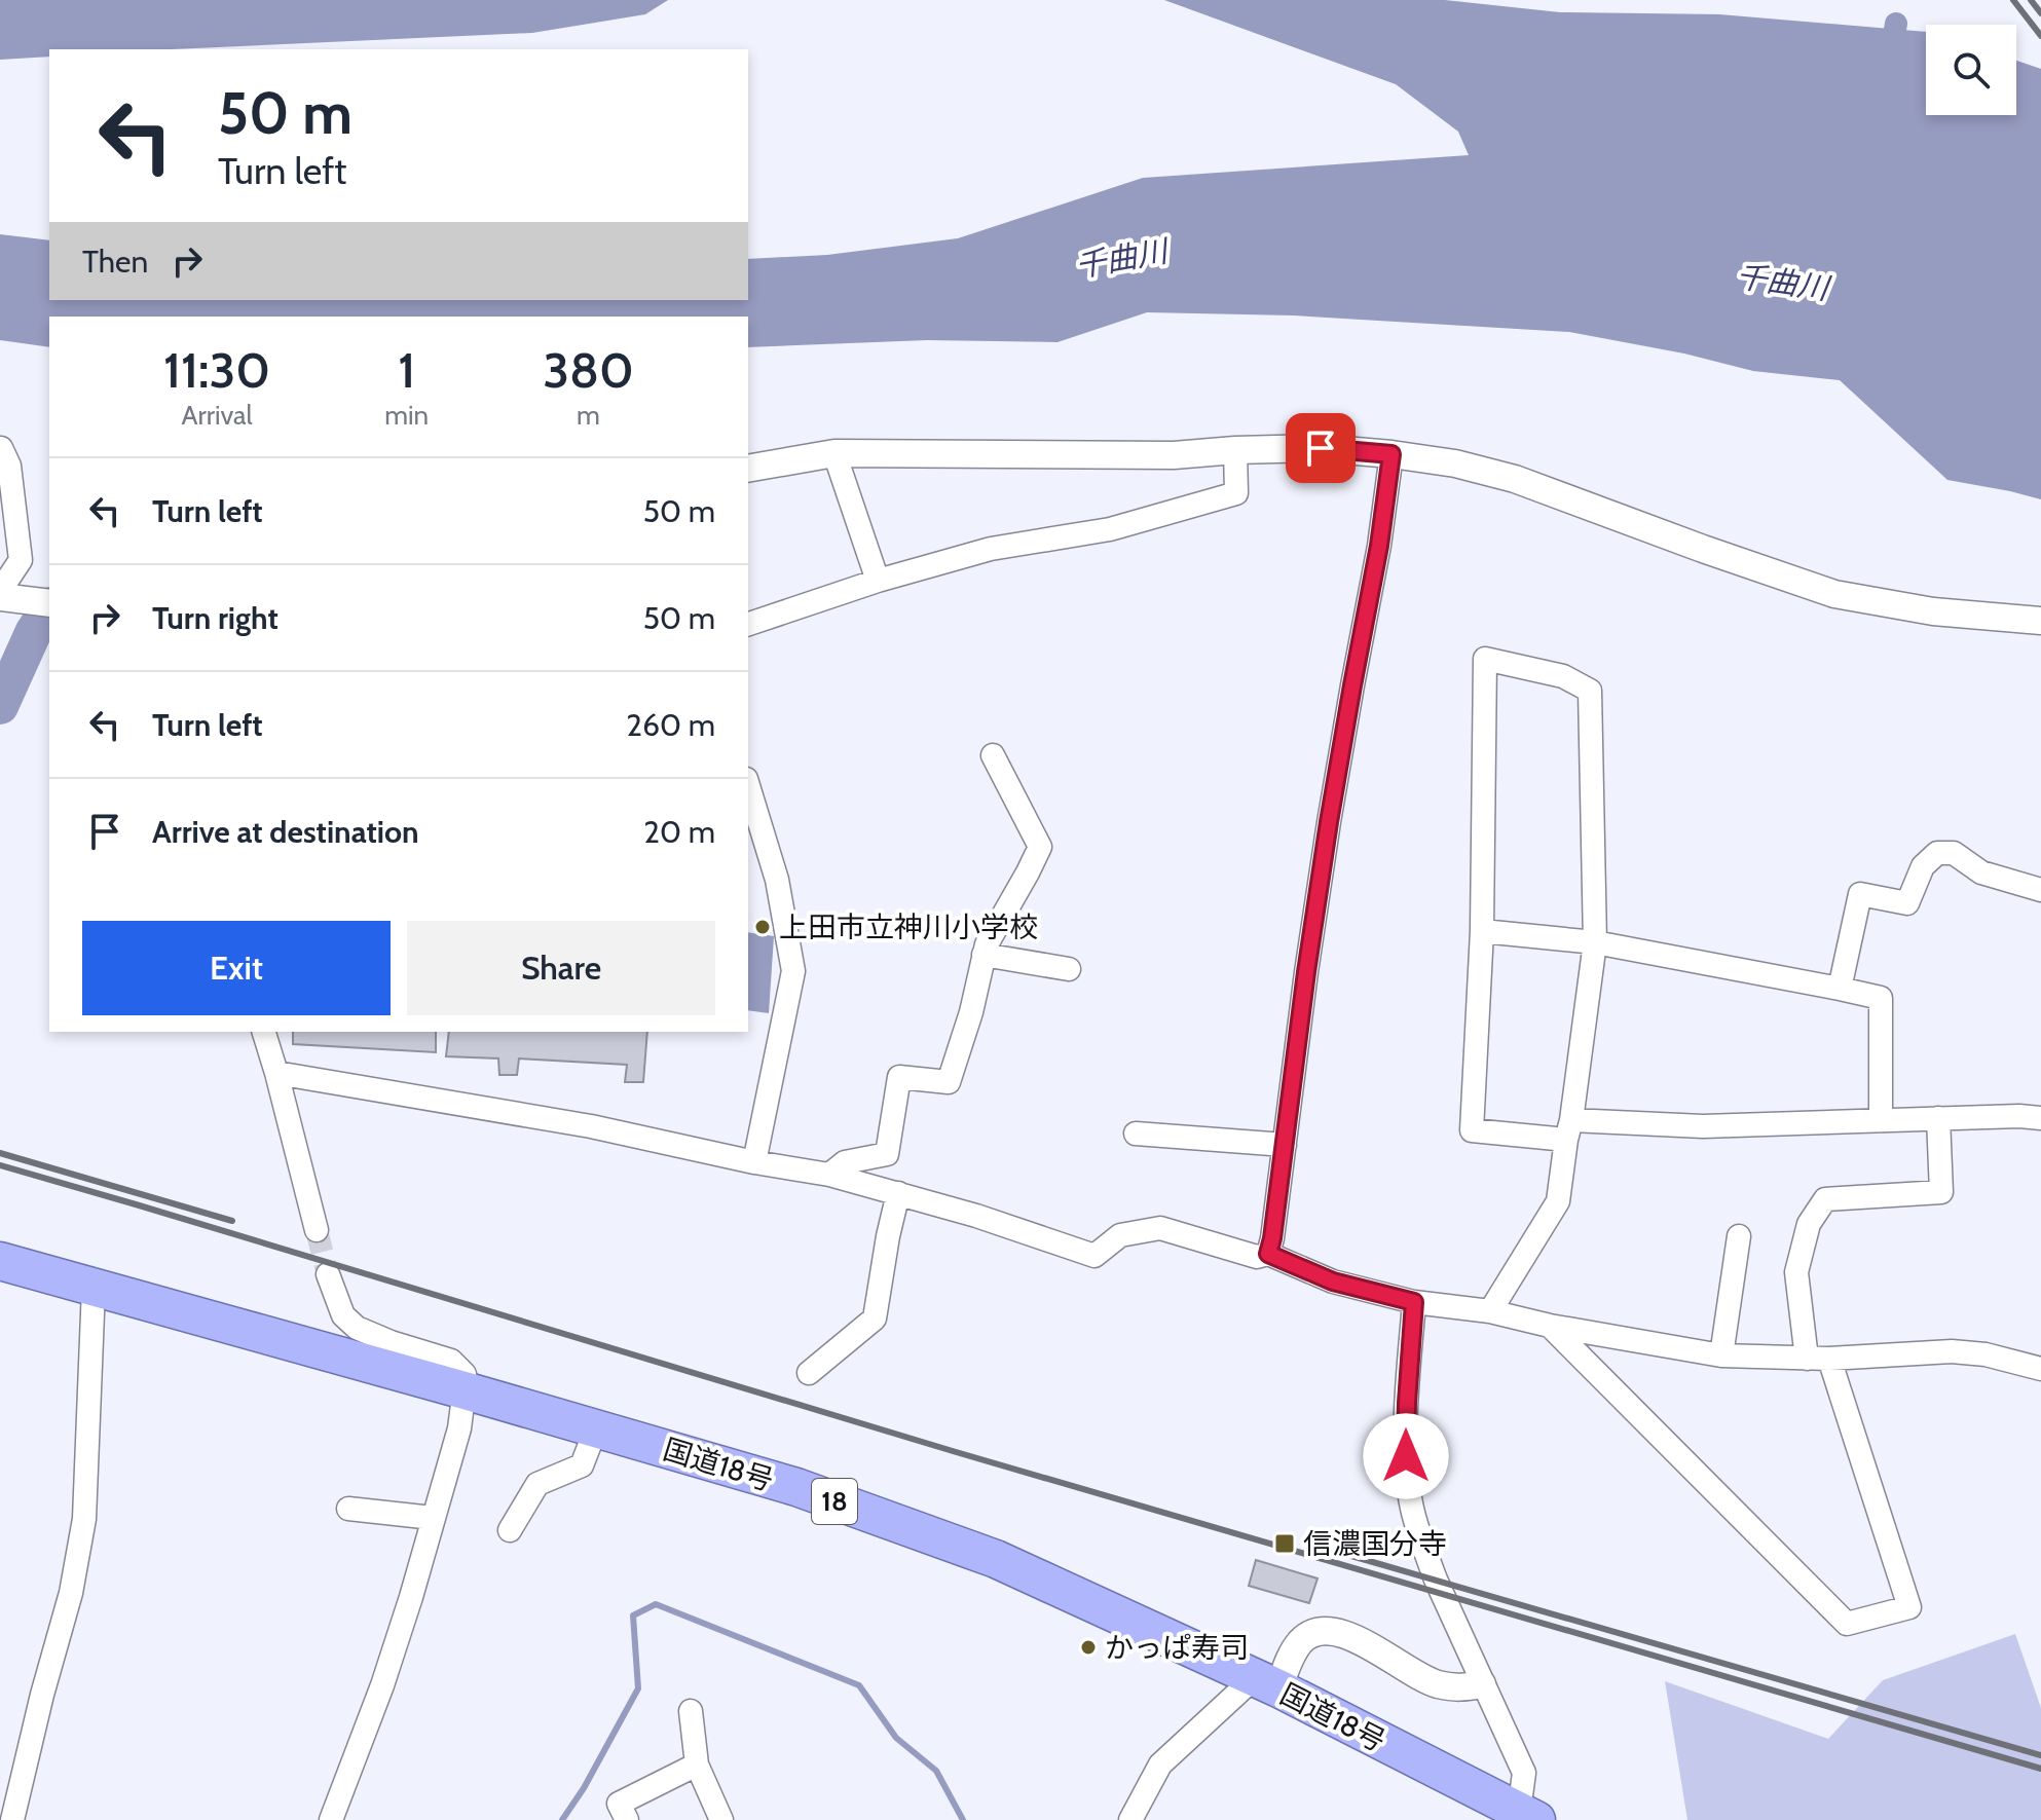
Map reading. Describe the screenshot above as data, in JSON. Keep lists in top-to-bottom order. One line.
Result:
{"streets":{"highway":["国道18号","18"]},"water":["千曲川"],"places":{"other":["上田市立神川小学校","かっぱ寿司"],"transit":["信濃国分寺"]},"page":{"turn":["50 m","Turn left"],"then":"Then","eta":["11:30","Arrival","1","min","380","m"],"list":[{"name":"Turn left","value":"50 m"},{"name":"Turn right","value":"50 m"},{"name":"Turn left","value":"260 m"},{"name":"Arrive at destination","value":"20 m"}],"buttons":["Exit","Share"]}}
